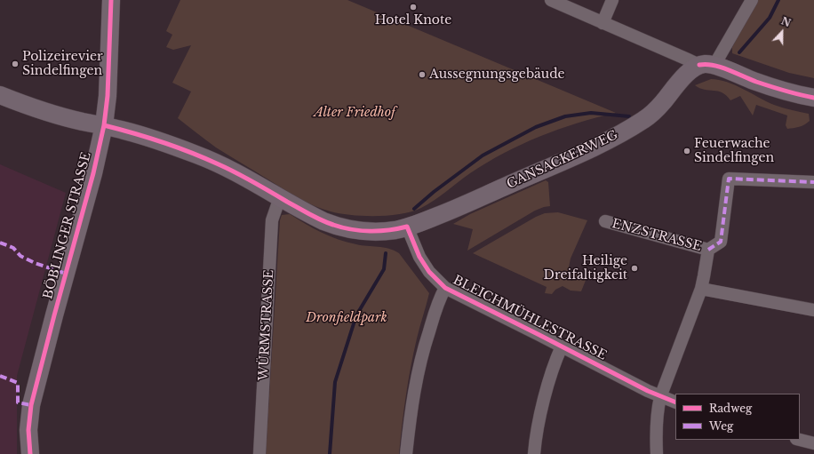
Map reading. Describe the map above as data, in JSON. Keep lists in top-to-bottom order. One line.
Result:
{"streets":{"main road":["GANSACKERWEG","BÖBLINGER STRASSE"],"street":["ENZSTRASSE","BLEICHMÜHLESTRASSE","WÜRMSTRASSE"]},"crossings":[["GANSACKERWEG","BLEICHMÜHLESTRASSE"]],"parks":["Alter Friedhof","Dronfieldpark"],"places":["Hotel Knote","Polizeirevier Sindelfingen","Aussegnungsgebäude","Feuerwache Sindelfingen","Heilige Dreifaltigkeit"],"legend":["Radweg","Weg"],"north":"top"}
